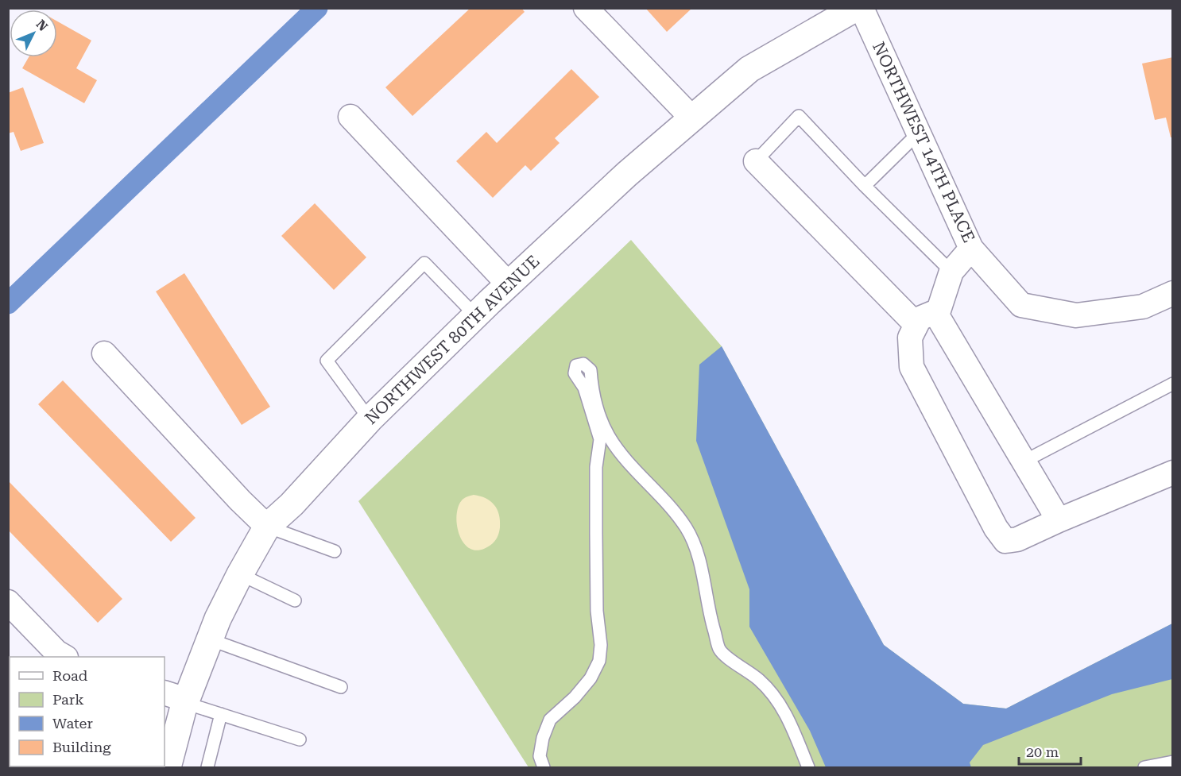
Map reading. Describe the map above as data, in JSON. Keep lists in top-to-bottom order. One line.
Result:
{"streets":{"street":["NORTHWEST 14TH PLACE","NORTHWEST 80TH AVENUE"]},"legend":["Road","Park","Water","Building"],"scale_bar":"20 m","north":"top right"}
